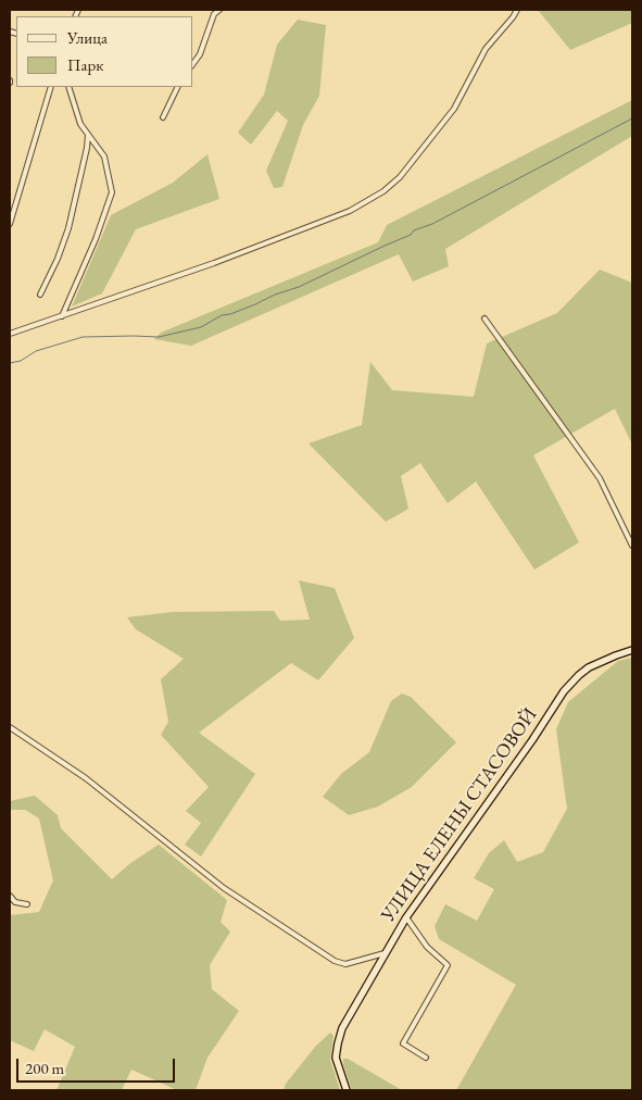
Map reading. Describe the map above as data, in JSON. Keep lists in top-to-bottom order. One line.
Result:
{"streets":{"main road":["УЛИЦА ЕЛЕНЫ СТАСОВОЙ"]},"legend":["Улица","Парк"],"scale_bar":"200 m"}
